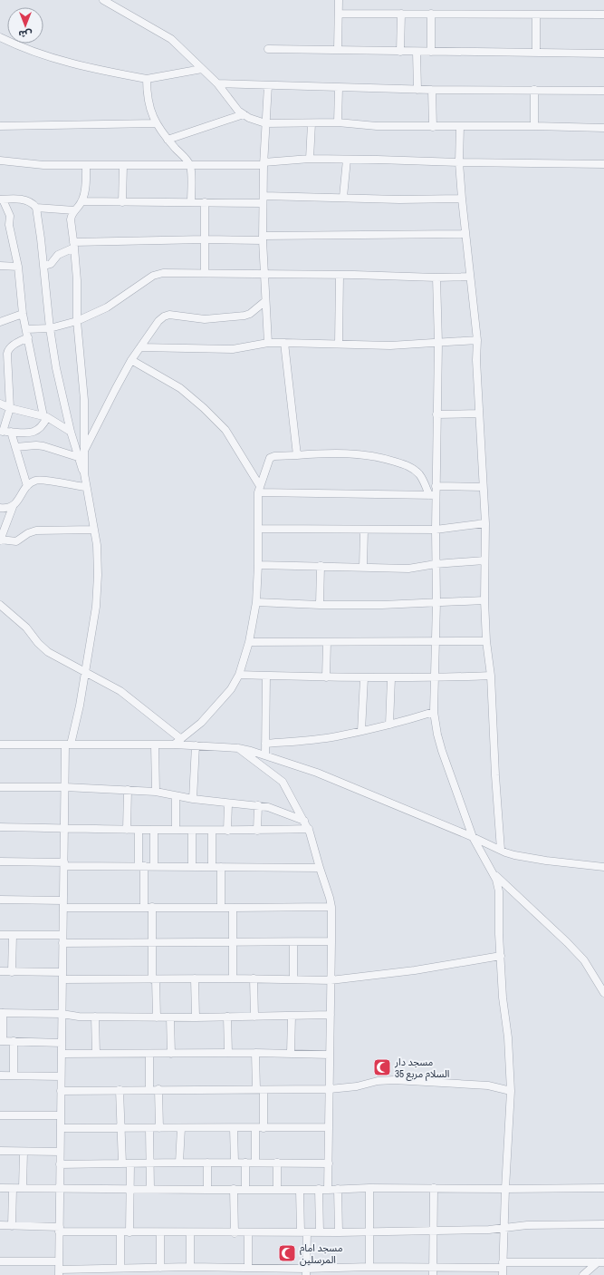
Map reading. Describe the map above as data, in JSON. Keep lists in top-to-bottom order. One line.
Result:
{"places":{"mosque":["مسجد دار السلام مربع 35","مسجد امام المرسلين"]},"north":"bottom"}
